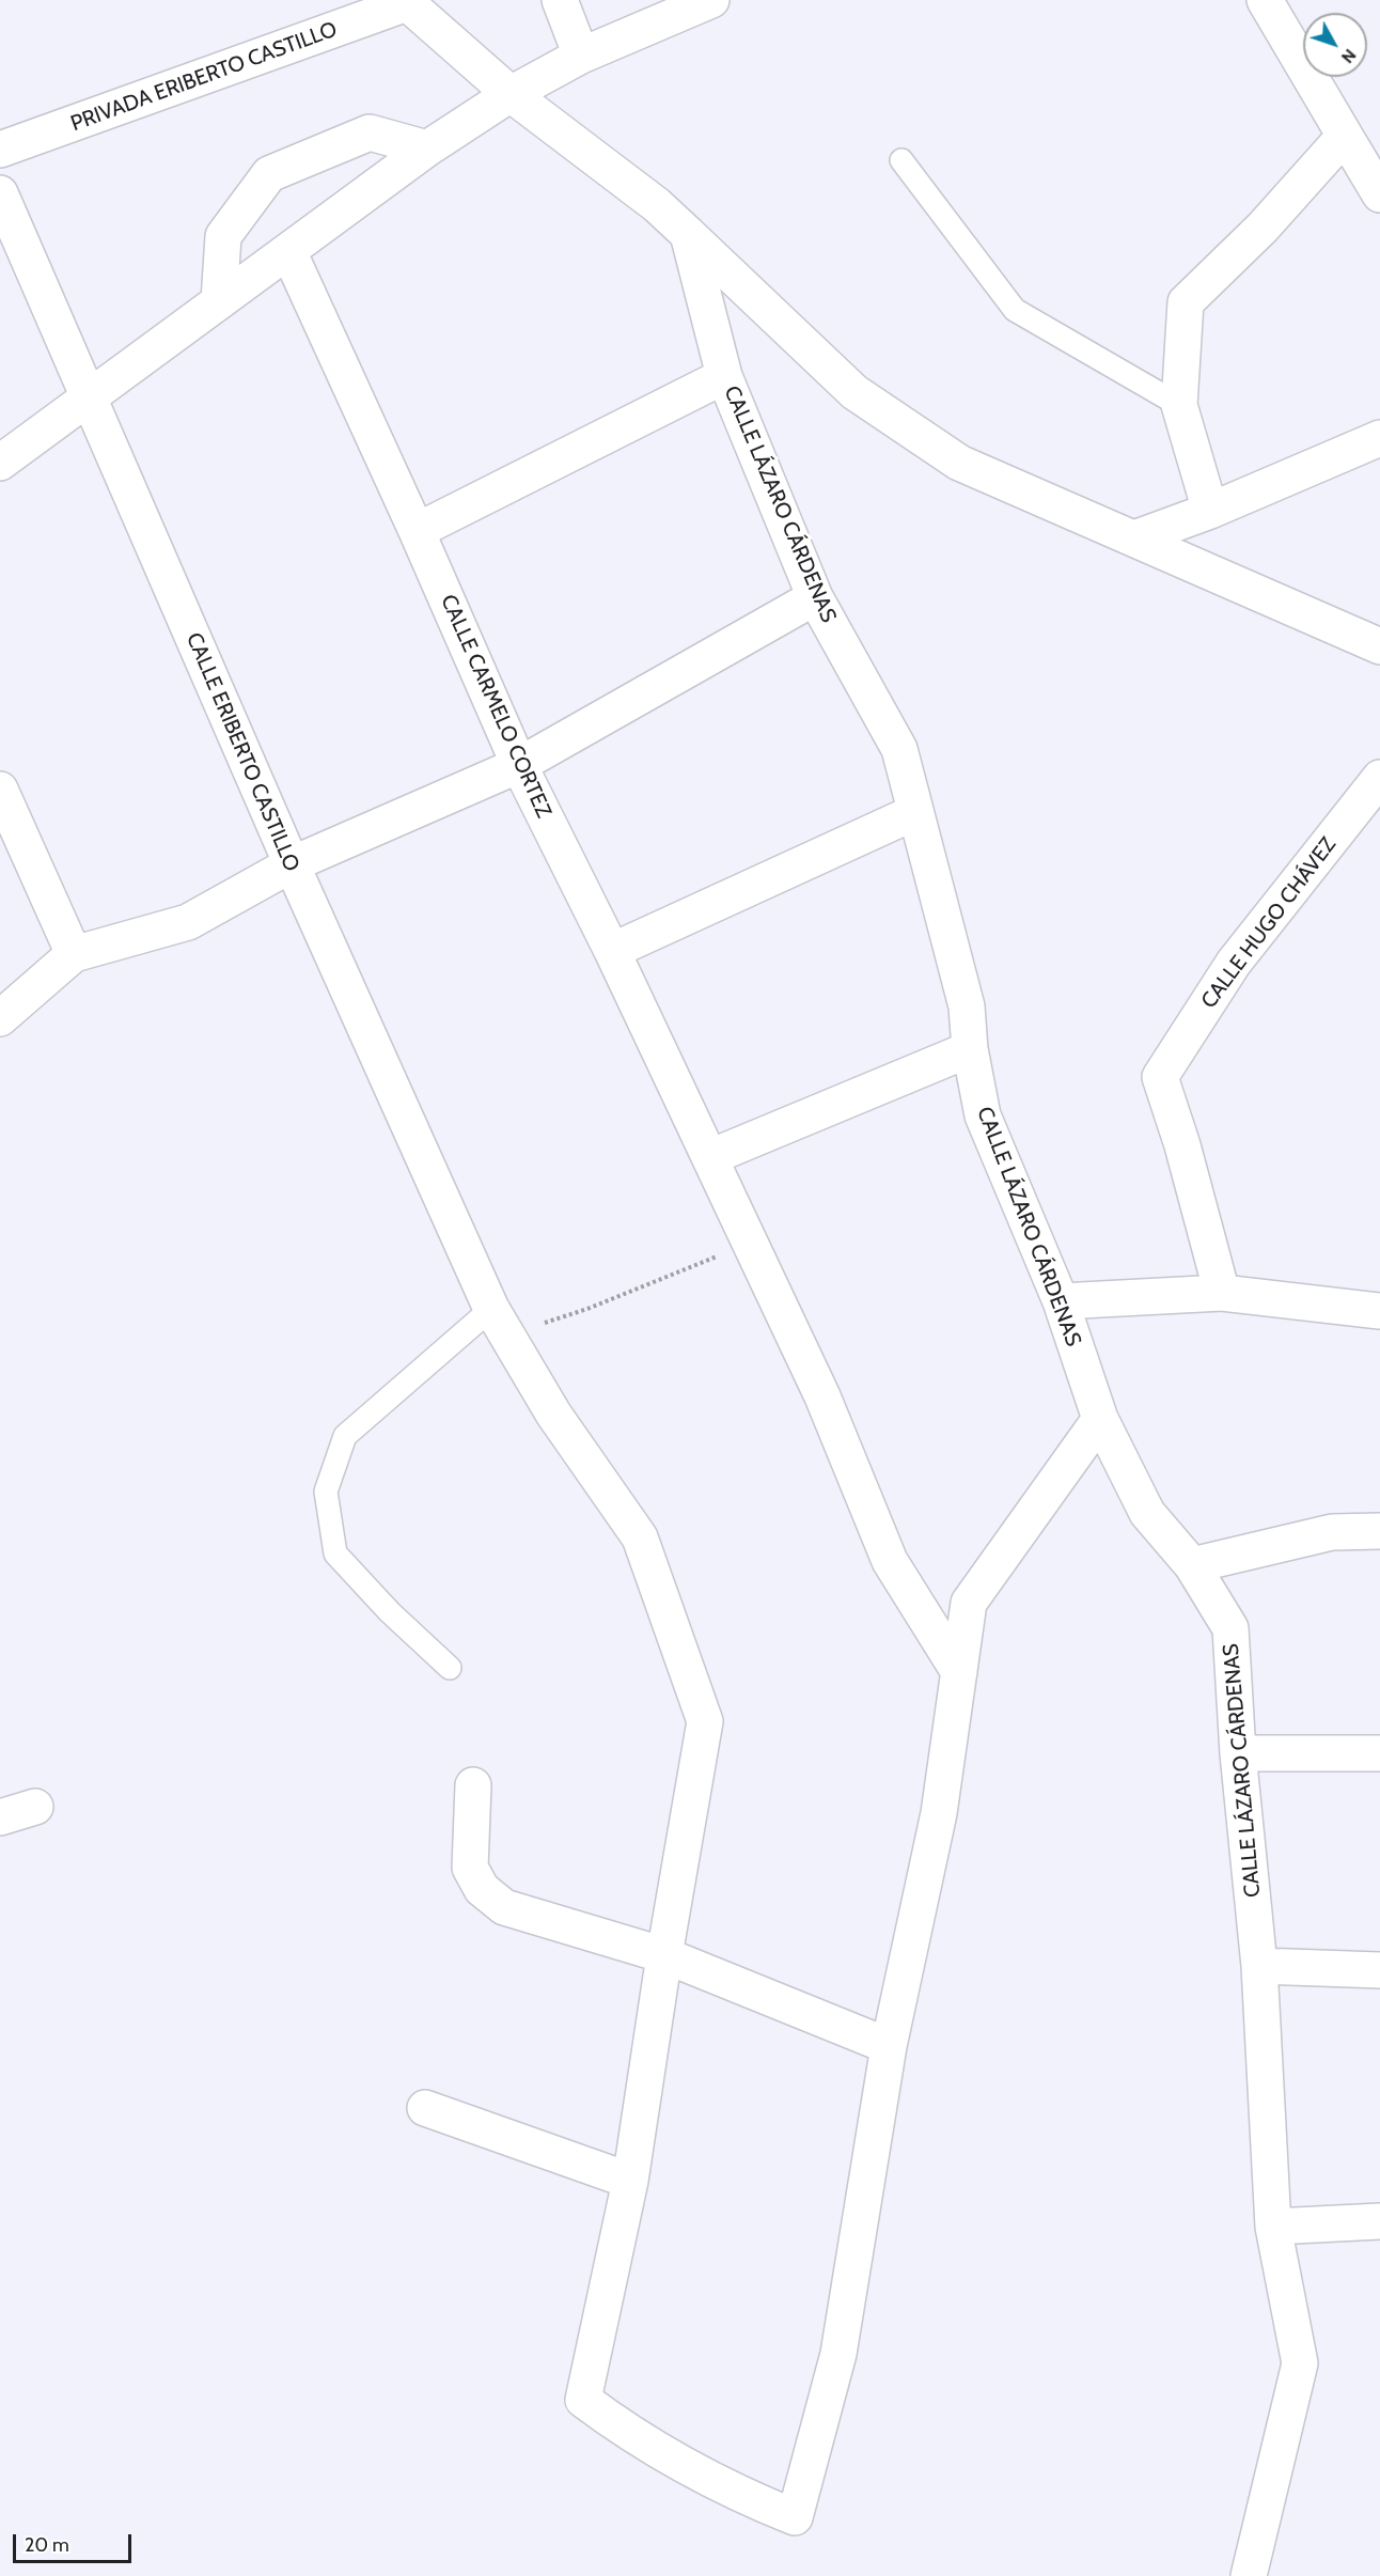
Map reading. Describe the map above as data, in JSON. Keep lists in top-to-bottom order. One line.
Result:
{"streets":{"street":["PRIVADA ERIBERTO CASTILLO","CALLE LÁZARO CÁRDENAS","CALLE CARMELO CORTEZ","CALLE ERIBERTO CASTILLO","CALLE HUGO CHÁVEZ"]},"scale_bar":"20 m","north":"bottom right"}
